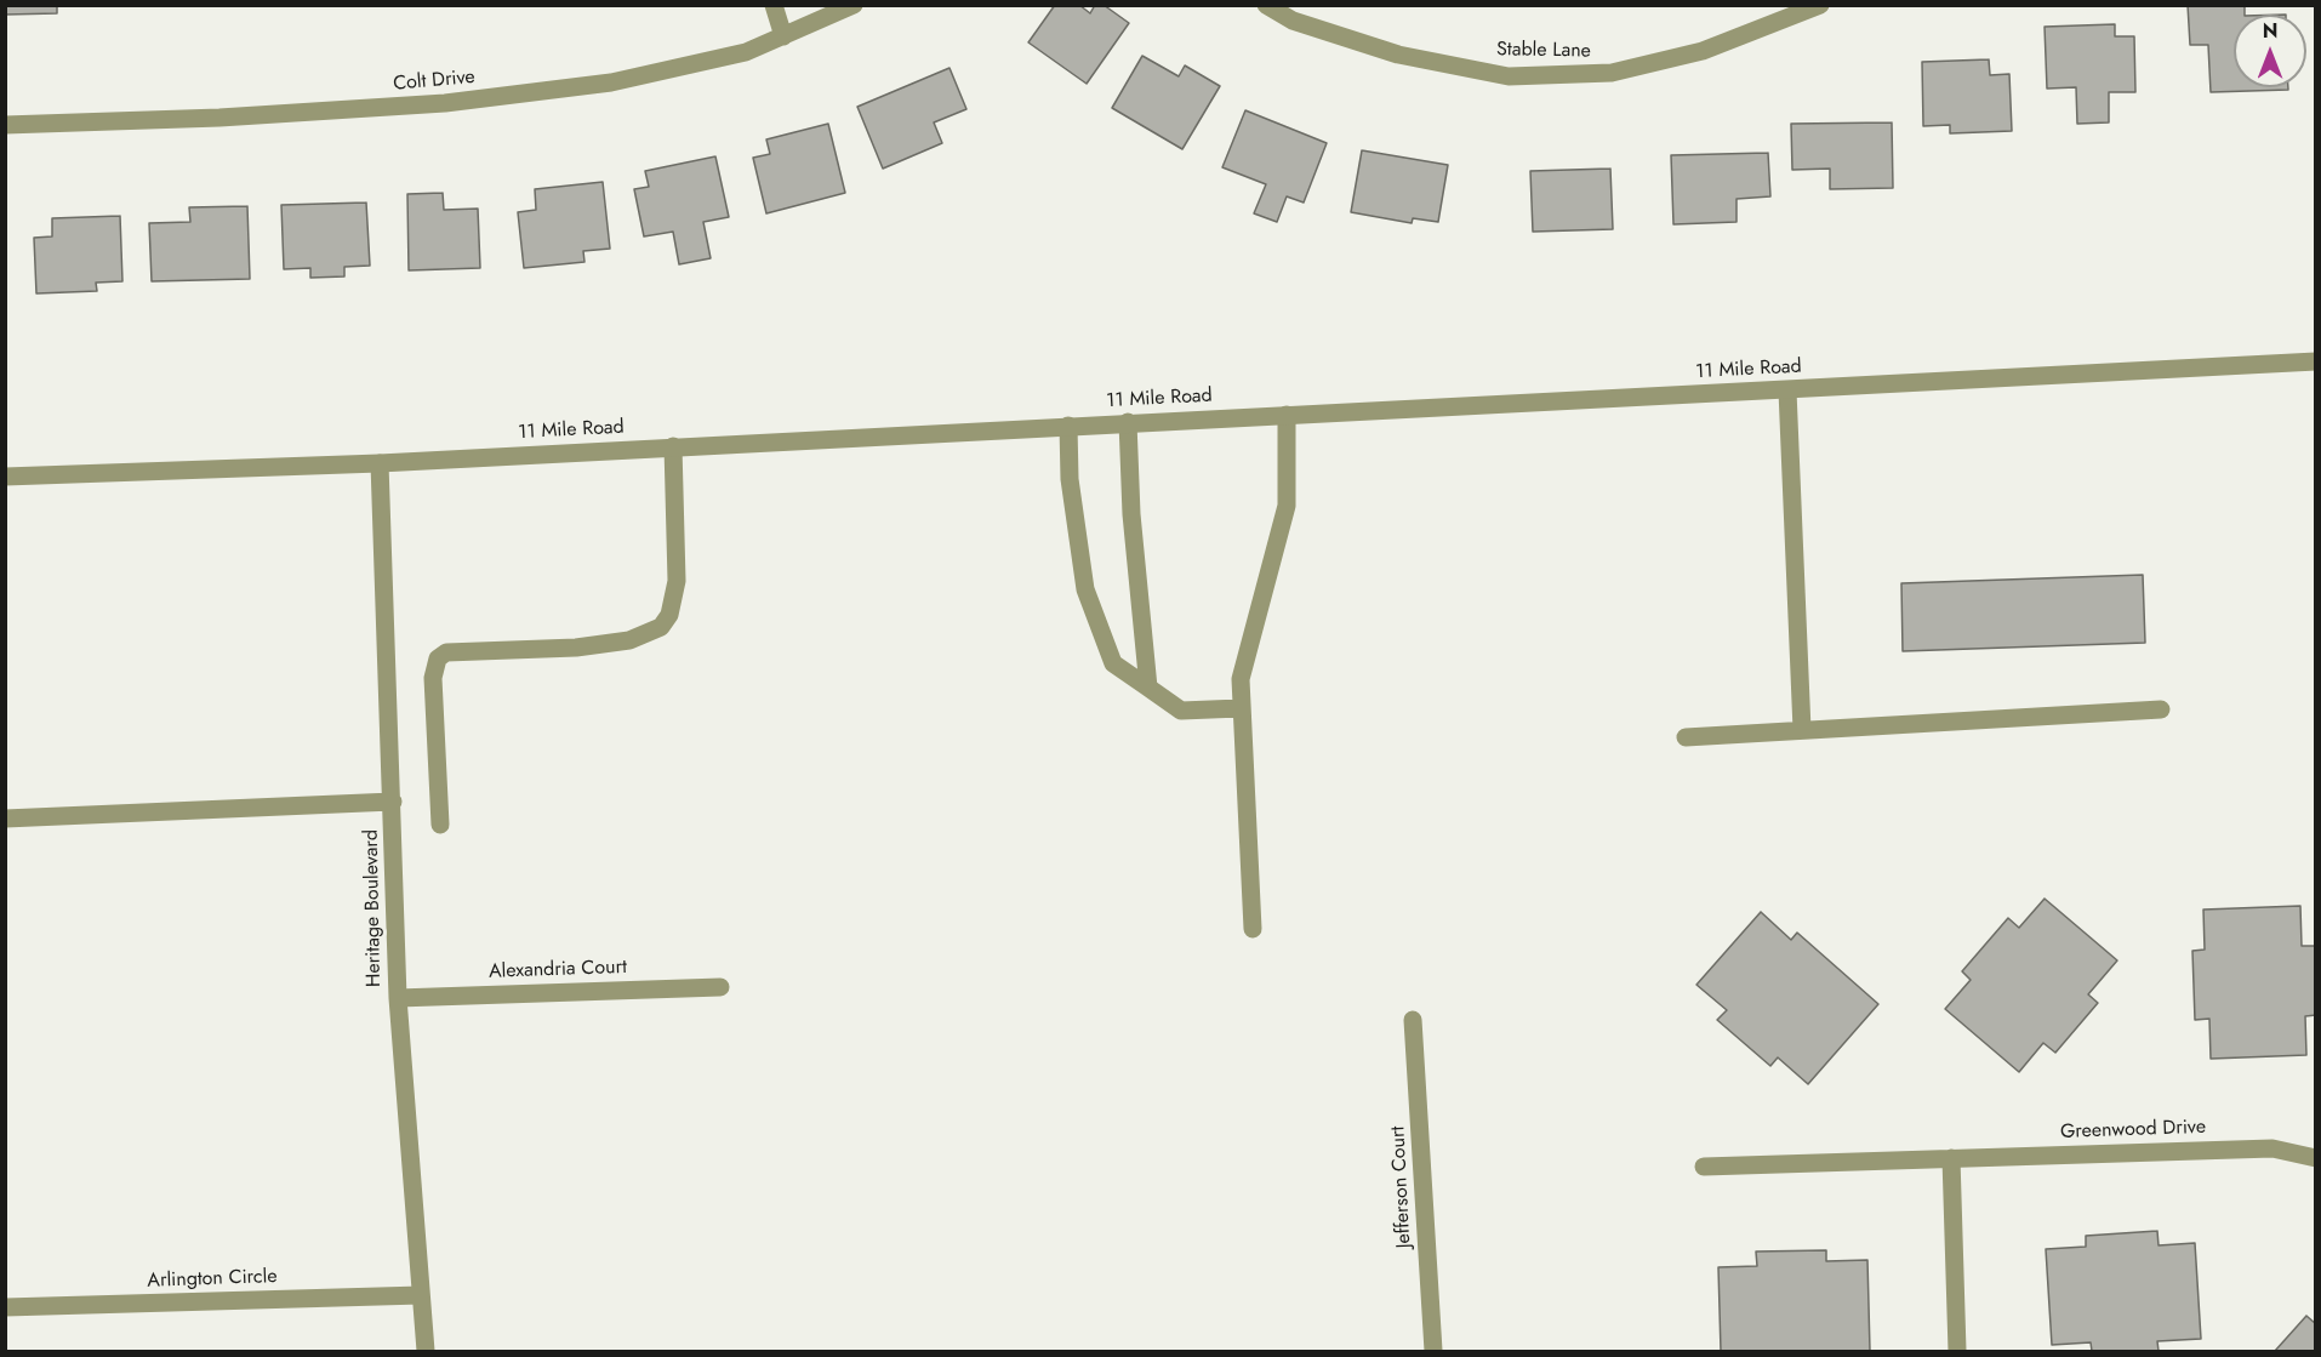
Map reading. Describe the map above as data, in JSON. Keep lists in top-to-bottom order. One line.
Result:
{"streets":{"street":["Stable Lane","Colt Drive","11 Mile Road","Heritage Boulevard","Alexandria Court","Greenwood Drive","Jefferson Court","Arlington Circle"]},"crossings":[["11 Mile Road","Heritage Boulevard"],["Heritage Boulevard","Alexandria Court"],["Heritage Boulevard","Arlington Circle"]],"north":"top"}
